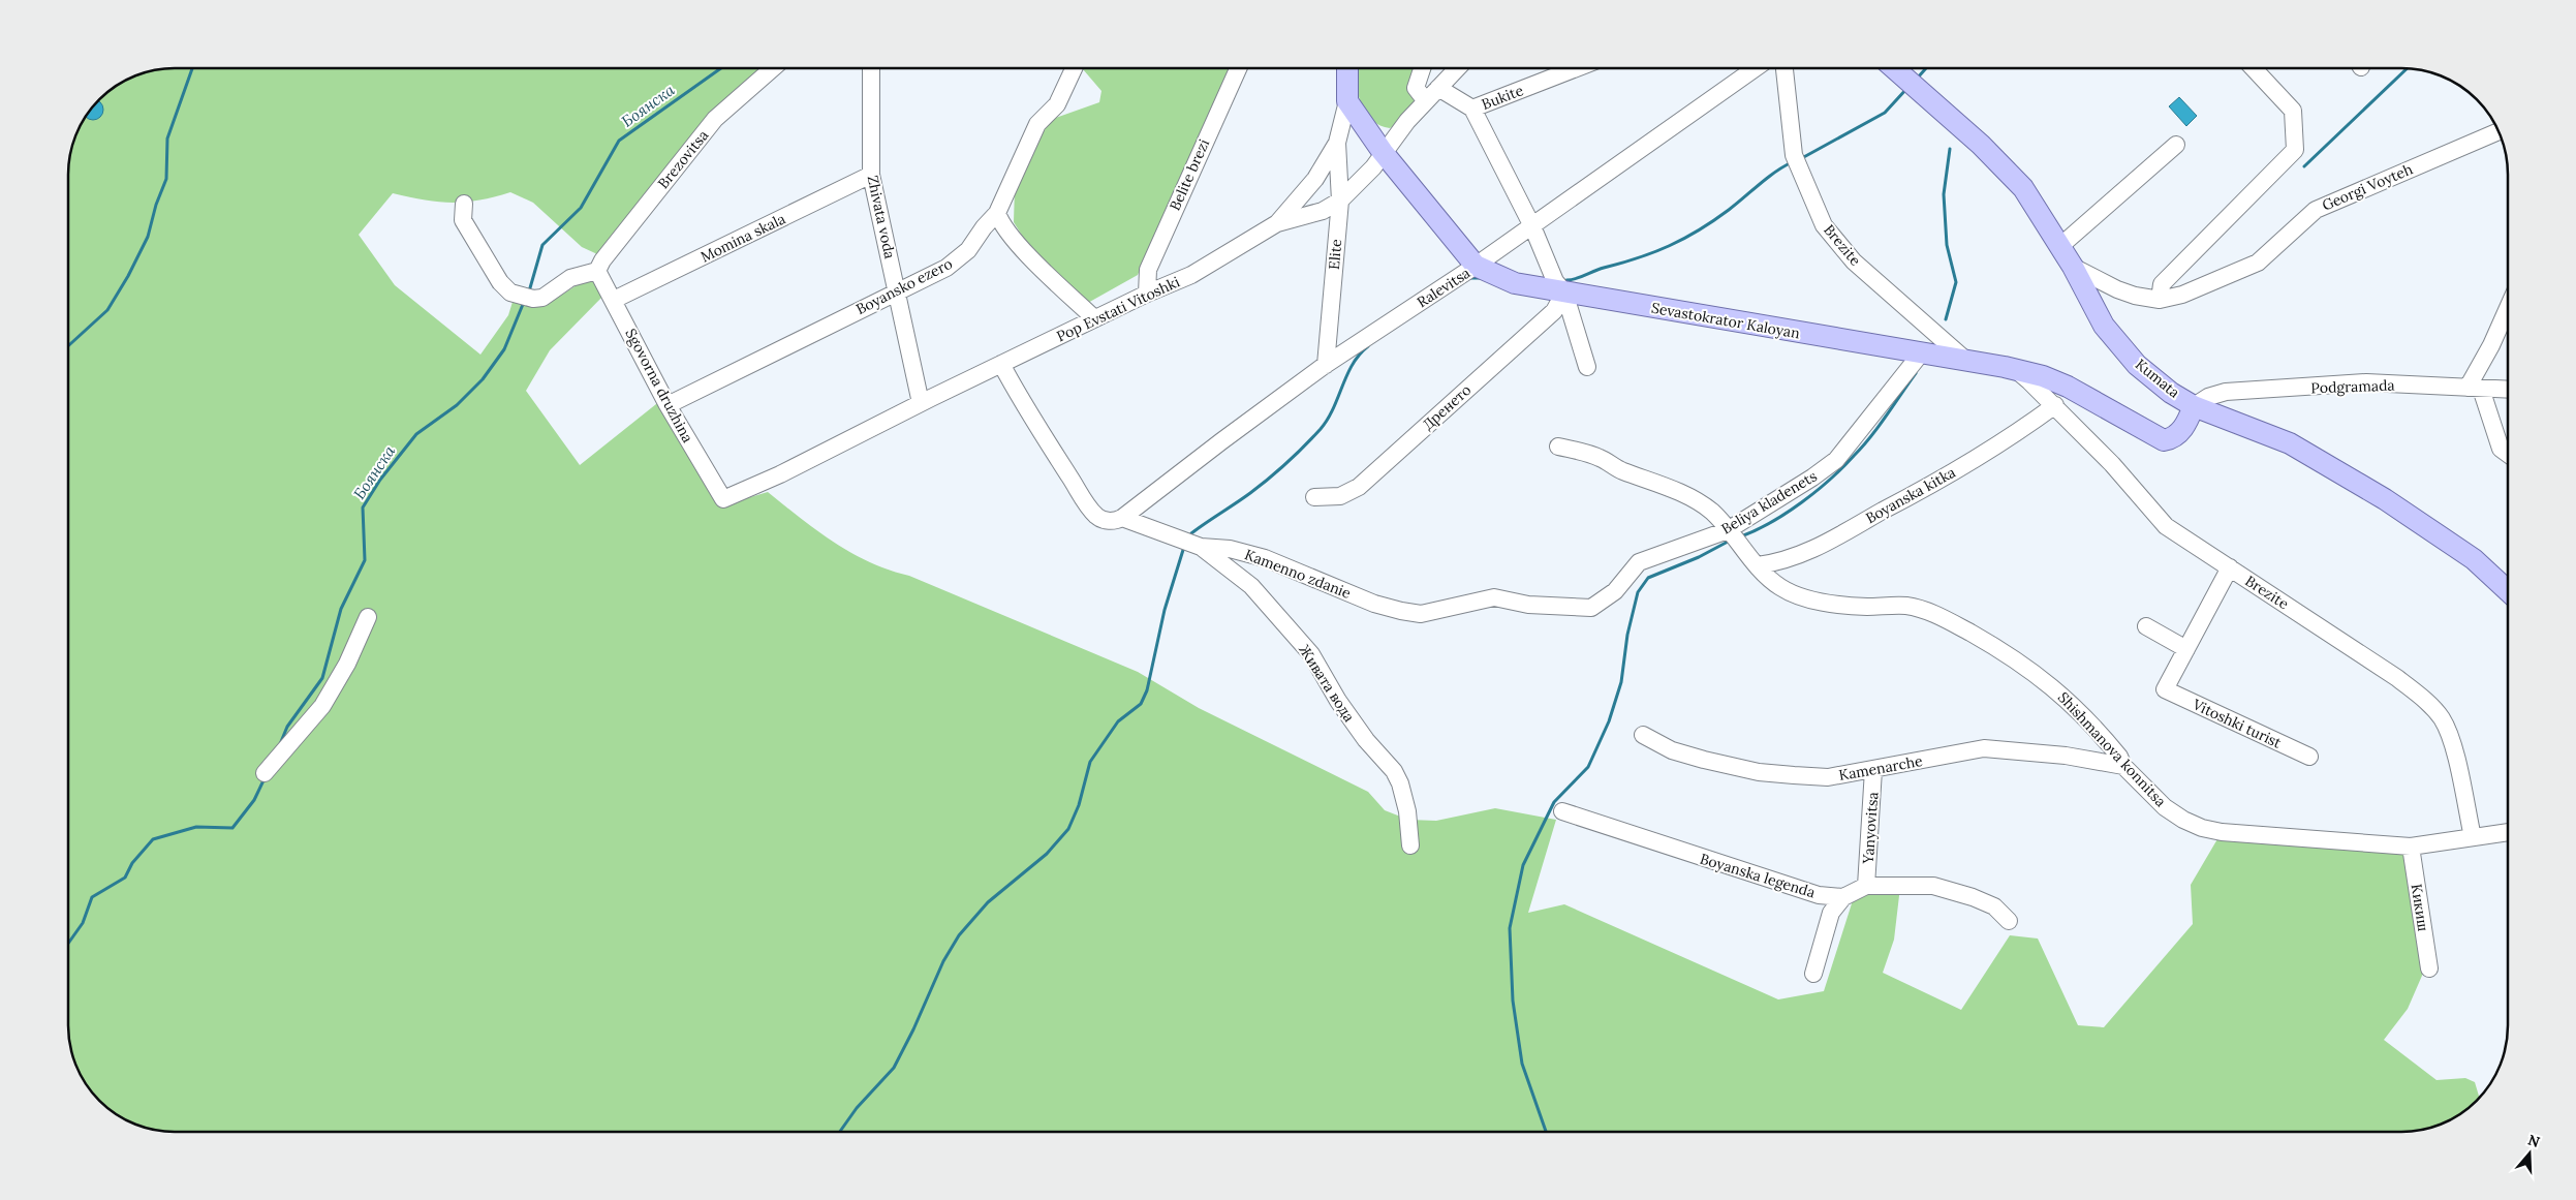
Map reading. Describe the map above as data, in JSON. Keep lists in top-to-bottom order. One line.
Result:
{"streets":{"main road":["Sevastokrator Kaloyan","Kumata"],"street":["Bukite","Brezovitsa","Belite brezi","Georgi Voyteh","Zhivata voda","Momina skala","Brezite","Elite","Boyansko ezero","Ralevitsa","Pop Evstati Vitoshki","Sgovorna druzhina","Podgramada","Дренето","Boyanska kitka","Beliya kladenets","Kamenno zdanie","Живата вода","Vitoshki turist","Shishmanova konnitsa","Kamenarche","Yanyovitsa","Boyanska legenda","Кикиш"]},"crossings":[["Bukite","Pop Evstati Vitoshki"],["Brezovitsa","Sgovorna druzhina"],["Belite brezi","Pop Evstati Vitoshki"],["Georgi Voyteh","Kumata"],["Zhivata voda","Momina skala"],["Zhivata voda","Boyansko ezero"],["Zhivata voda","Pop Evstati Vitoshki"],["Momina skala","Sgovorna druzhina"],["Brezite","Sevastokrator Kaloyan"],["Brezite","Boyanska kitka"],["Brezite","Shishmanova konnitsa"],["Elite","Ralevitsa"],["Elite","Pop Evstati Vitoshki"],["Boyansko ezero","Sgovorna druzhina"],["Ralevitsa","Sevastokrator Kaloyan"],["Ralevitsa","Kamenno zdanie"],["Pop Evstati Vitoshki","Sevastokrator Kaloyan"],["Pop Evstati Vitoshki","Sgovorna druzhina"],["Pop Evstati Vitoshki","Kamenno zdanie"],["Sevastokrator Kaloyan","Kumata"],["Sevastokrator Kaloyan","Podgramada"],["Sevastokrator Kaloyan","Дренето"],["Sevastokrator Kaloyan","Beliya kladenets"],["Kumata","Podgramada"],["Boyanska kitka","Shishmanova konnitsa"],["Beliya kladenets","Kamenno zdanie"],["Beliya kladenets","Shishmanova konnitsa"],["Kamenno zdanie","Живата вода"],["Shishmanova konnitsa","Kamenarche"],["Shishmanova konnitsa","Кикиш"],["Kamenarche","Yanyovitsa"]],"water":["Боянска"],"north":"top"}
